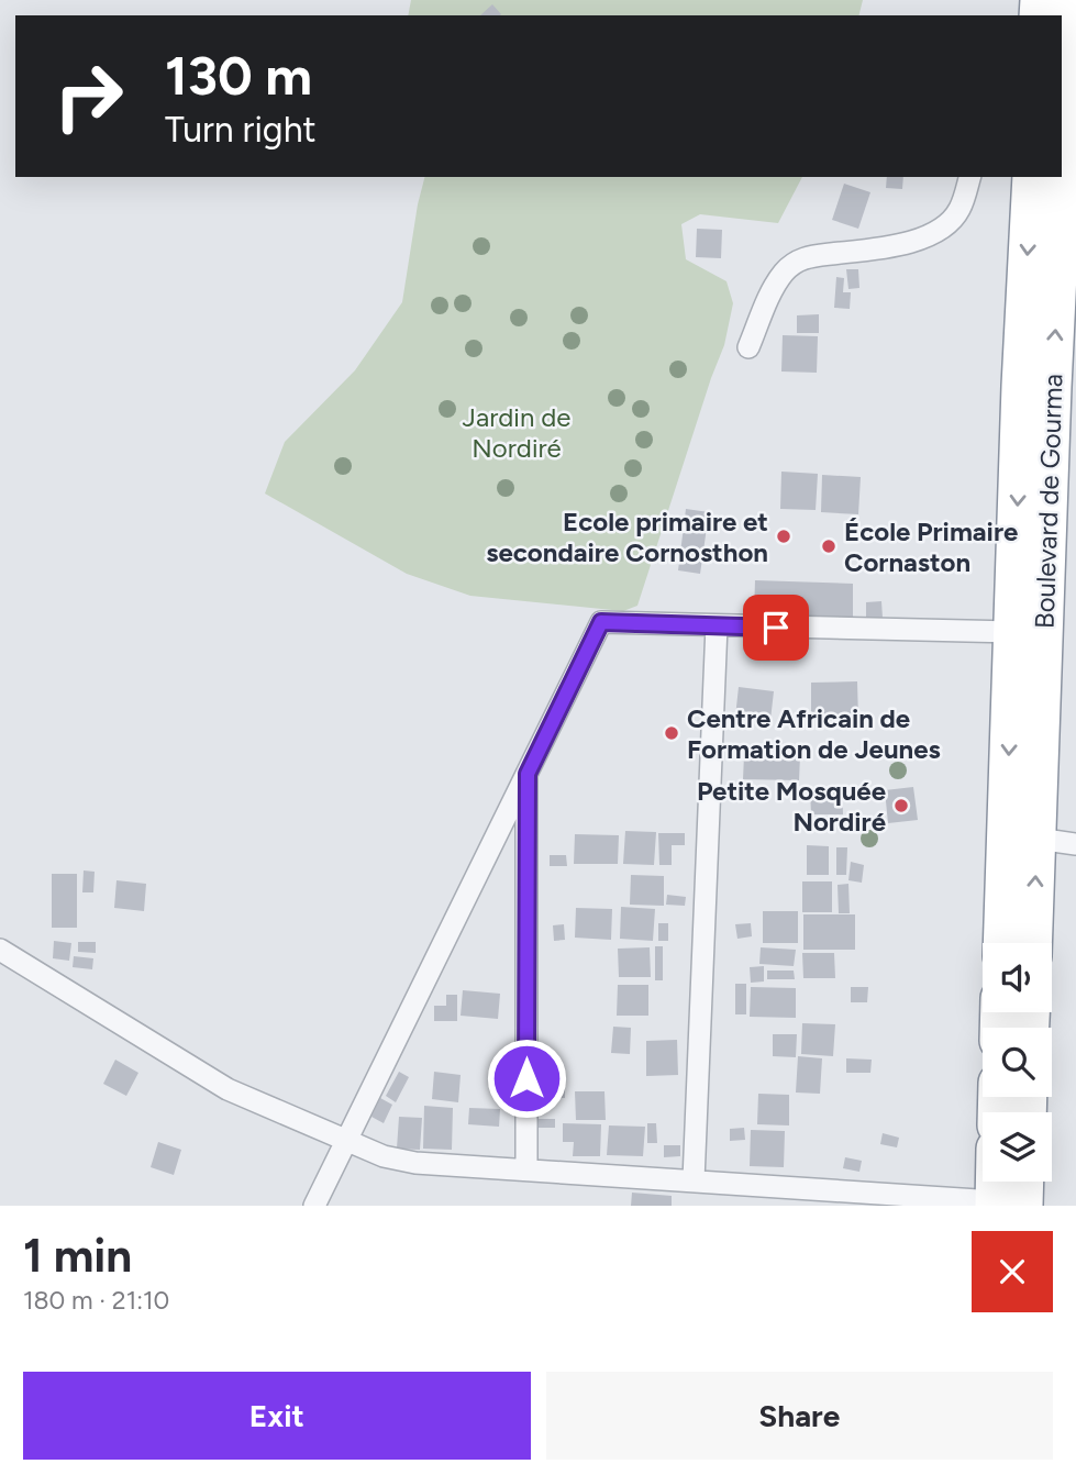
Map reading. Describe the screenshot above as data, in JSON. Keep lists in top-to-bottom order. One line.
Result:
{"streets":{"highway":["Boulevard de Gourma"]},"parks":["Jardin de Nordiré"],"places":["Ecole primaire et secondaire Cornosthon","École Primaire Cornaston","Centre Africain de Formation de Jeunes","Petite Mosquée Nordiré"],"page":{"turn":["130 m","Turn right"],"heading":["1 min","180 m · 21:10"],"buttons":["Exit","Share"]}}
